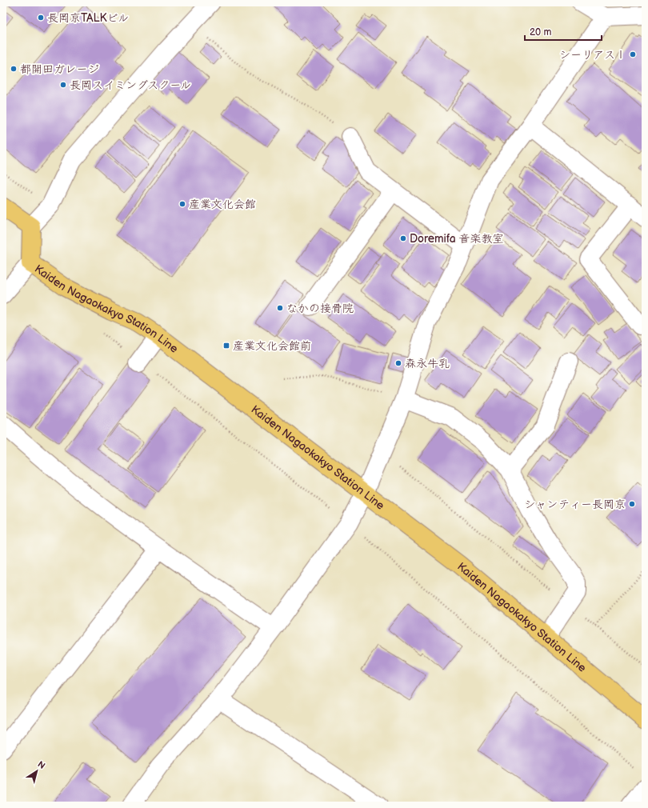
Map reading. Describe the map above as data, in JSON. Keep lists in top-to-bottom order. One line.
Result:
{"streets":{"main road":["Kaiden Nagaokakyo Station Line"]},"places":{"other":["長岡京TALKビル","シーリアスⅠ","都開田ガレージ","長岡スイミングスクール","産業文化会館","Doremifa 音楽教室","なかの接骨院","森永牛乳","シャンティー長岡京"],"transit":["産業文化会館前"]},"scale_bar":"20 m","north":"top right"}
